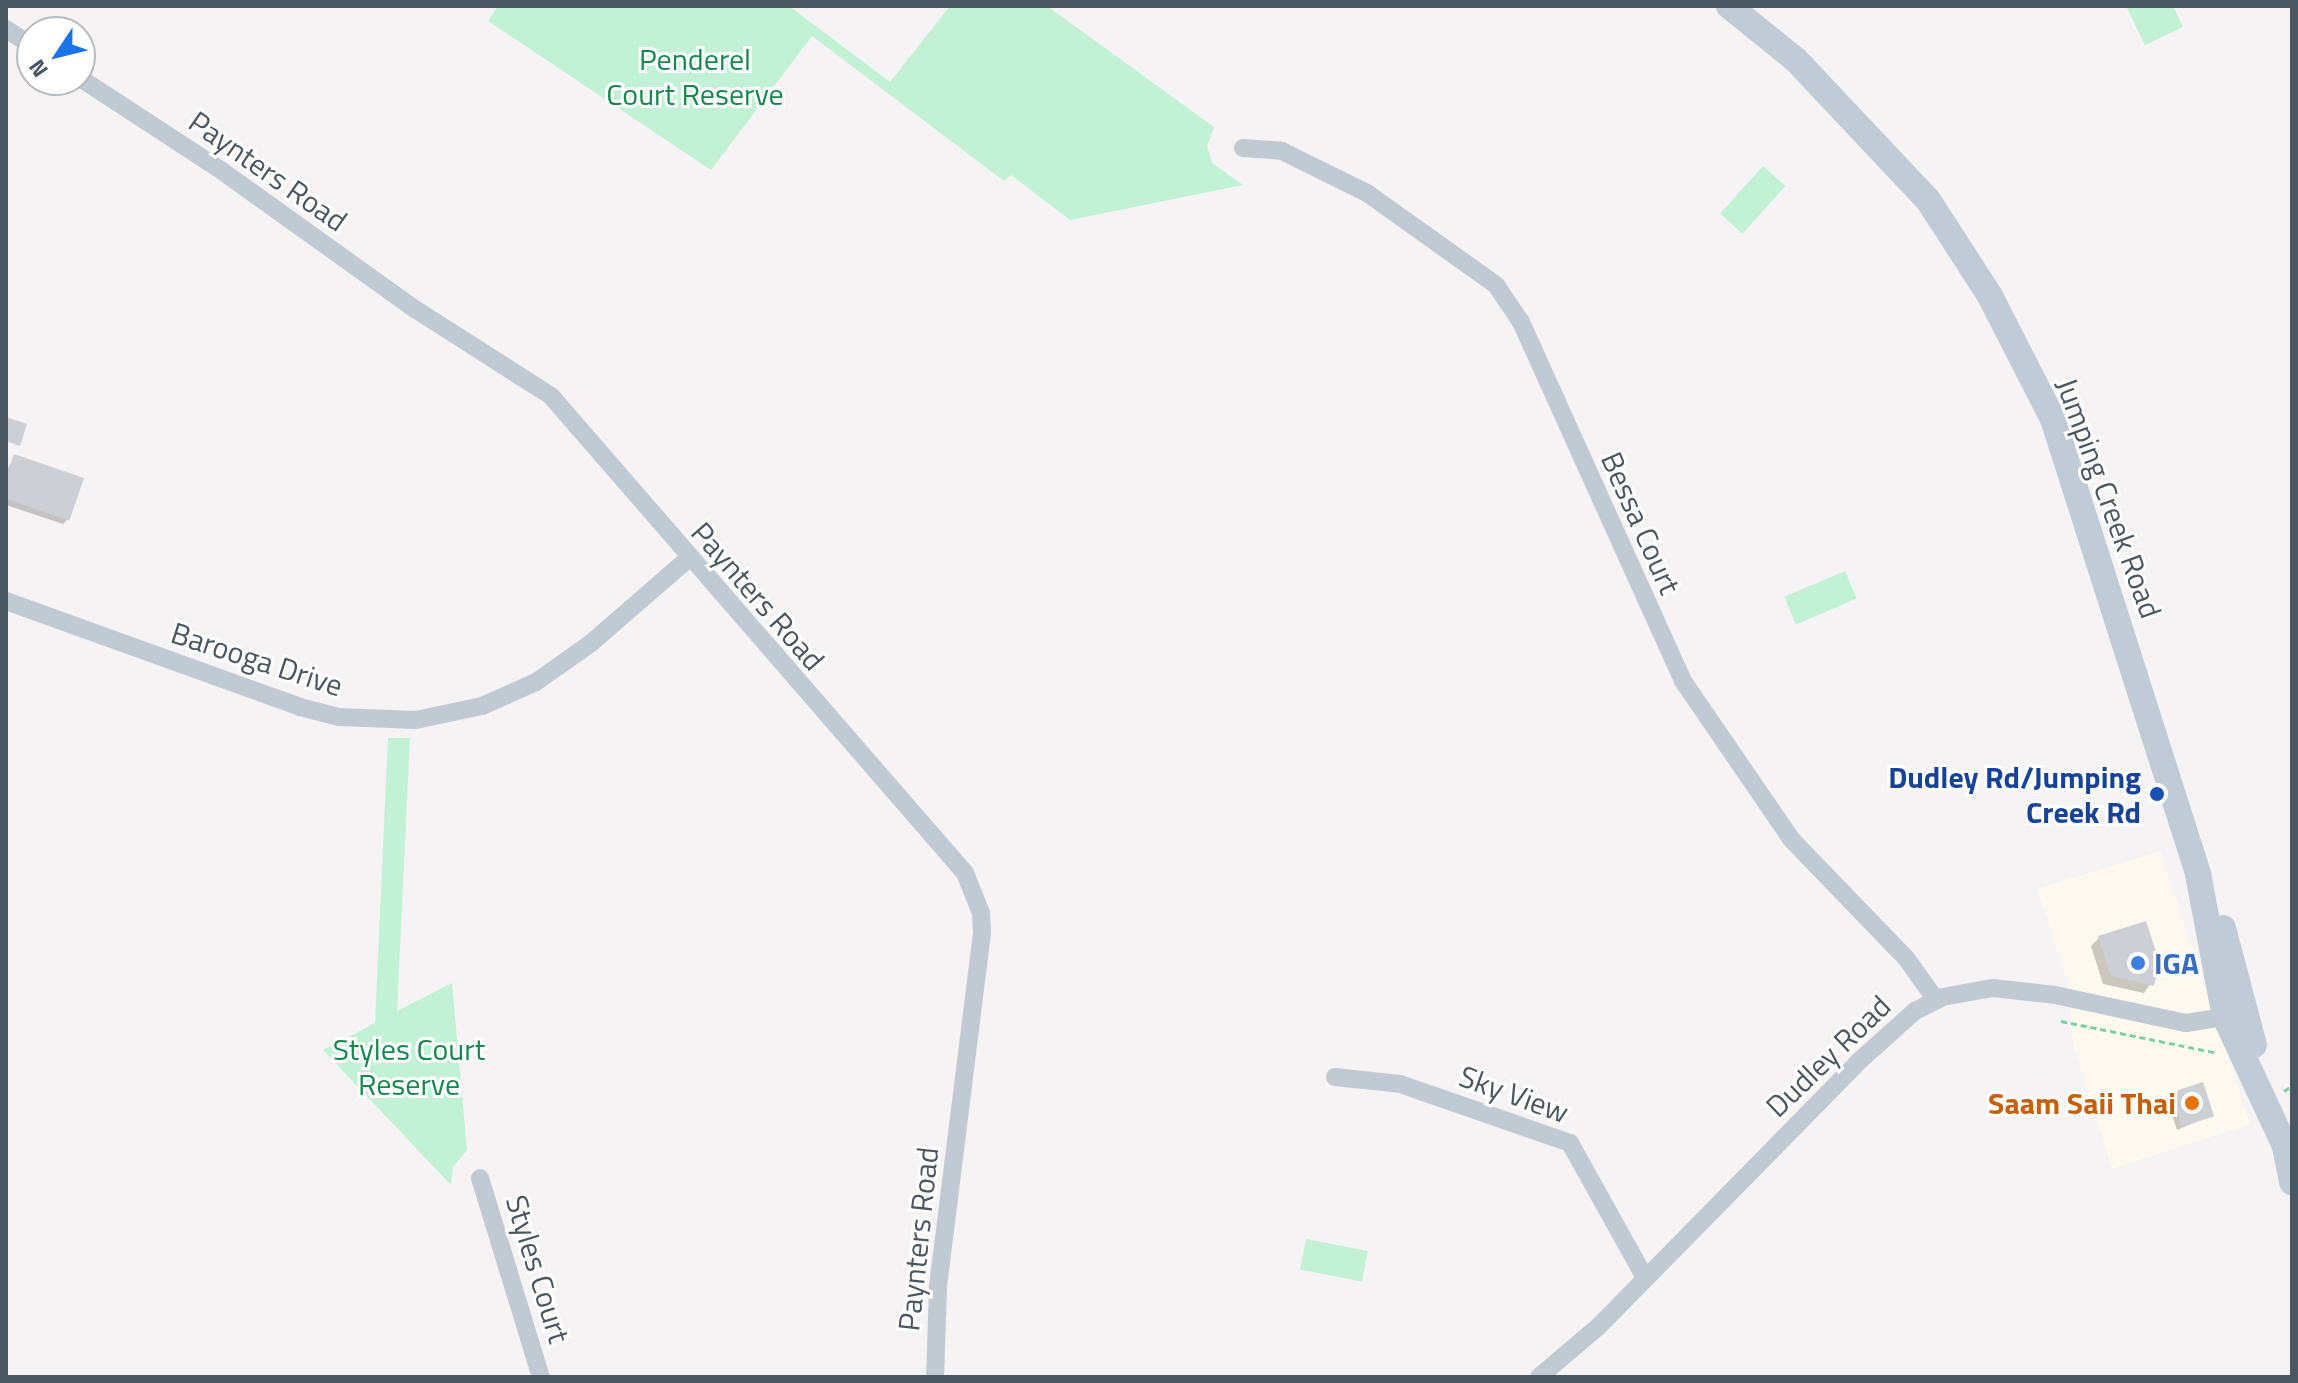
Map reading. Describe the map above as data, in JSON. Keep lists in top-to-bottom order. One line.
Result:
{"streets":{"main road":["Jumping Creek Road"],"street":["Paynters Road","Bessa Court","Barooga Drive","Dudley Road","Sky View","Styles Court"]},"crossings":[["Paynters Road","Barooga Drive"],["Jumping Creek Road","Dudley Road"],["Bessa Court","Dudley Road"],["Dudley Road","Sky View"]],"parks":["Penderel Court Reserve","Styles Court Reserve"],"places":["Dudley Rd/Jumping Creek Rd","IGA","Saam Saii Thai"],"north":"bottom left"}
